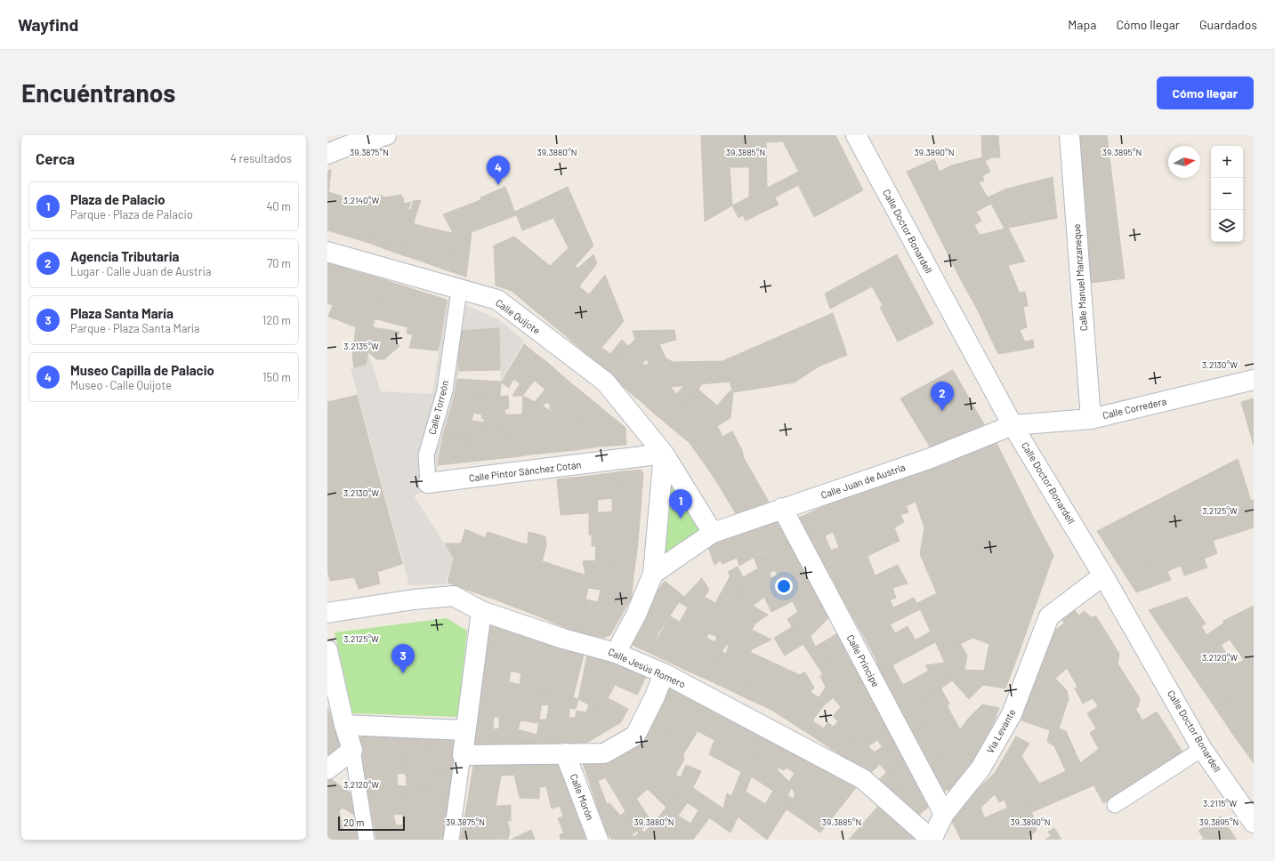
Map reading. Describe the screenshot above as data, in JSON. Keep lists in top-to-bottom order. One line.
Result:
{"streets":{"street":["Calle Doctor Bonardell","Calle Manuel Manzaneque","Calle Quijote","Calle Torreón","Calle Corredera","Calle Pintor Sánchez Cotán","Calle Juan de Austria","Calle Principe","Calle Jesús Romero","Vía Levante","Calle Morón"]},"crossings":[["Calle Doctor Bonardell","Calle Corredera"],["Calle Doctor Bonardell","Calle Juan de Austria"],["Calle Doctor Bonardell","Vía Levante"],["Calle Manuel Manzaneque","Calle Corredera"],["Calle Quijote","Calle Torreón"],["Calle Quijote","Calle Pintor Sánchez Cotán"],["Calle Quijote","Calle Juan de Austria"],["Calle Torreón","Calle Pintor Sánchez Cotán"],["Calle Corredera","Calle Juan de Austria"],["Calle Juan de Austria","Calle Principe"],["Calle Principe","Vía Levante"],["Calle Jesús Romero","Vía Levante"]],"scale_bar":"20 m","north":"right","page":{"header":"Wayfind","nav":["Mapa","Cómo llegar","Guardados"],"buttons":"Cómo llegar","title":"Encuéntranos","heading":["Cerca","4 resultados"],"map_buttons":["+","−"],"pins":["4","2","1","3"],"list":[{"mark":"1","name":"Plaza de Palacio","note":"Parque · Plaza de Palacio","value":"40 m"},{"mark":"2","name":"Agencia Tributaria","note":"Lugar · Calle Juan de Austria","value":"70 m"},{"mark":"3","name":"Plaza Santa María","note":"Parque · Plaza Santa María","value":"120 m"},{"mark":"4","name":"Museo Capilla de Palacio","note":"Museo · Calle Quijote","value":"150 m"}],"scale":"20 m"},"coordinates":["39.3875°N","39.3880°N","39.3885°N","39.3890°N","39.3895°N","3.2140°W","3.2135°W","3.2130°W","3.2125°W","3.2120°W","3.2115°W"]}
